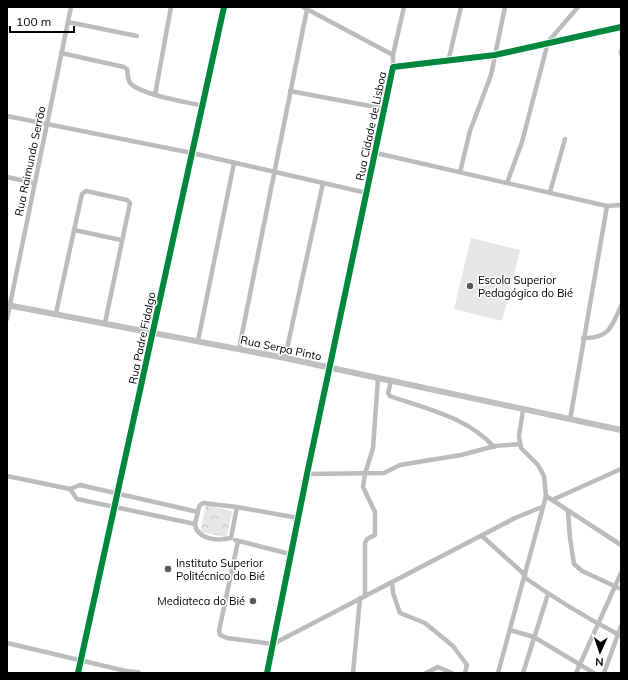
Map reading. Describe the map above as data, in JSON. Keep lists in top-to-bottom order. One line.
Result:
{"streets":{"street":["Rua Cidade de Lisboa","Rua Raimundo Serrão","Rua Padre Fidalgo","Rua Serpa Pinto"]},"crossings":[["Rua Cidade de Lisboa","Rua Serpa Pinto"],["Rua Raimundo Serrão","Rua Serpa Pinto"],["Rua Padre Fidalgo","Rua Serpa Pinto"]],"places":["Escola Superior Pedagógica do Bié","Instituto Superior Politécnico do Bié","Mediateca do Bié"],"scale_bar":"100 m","north":"bottom"}
